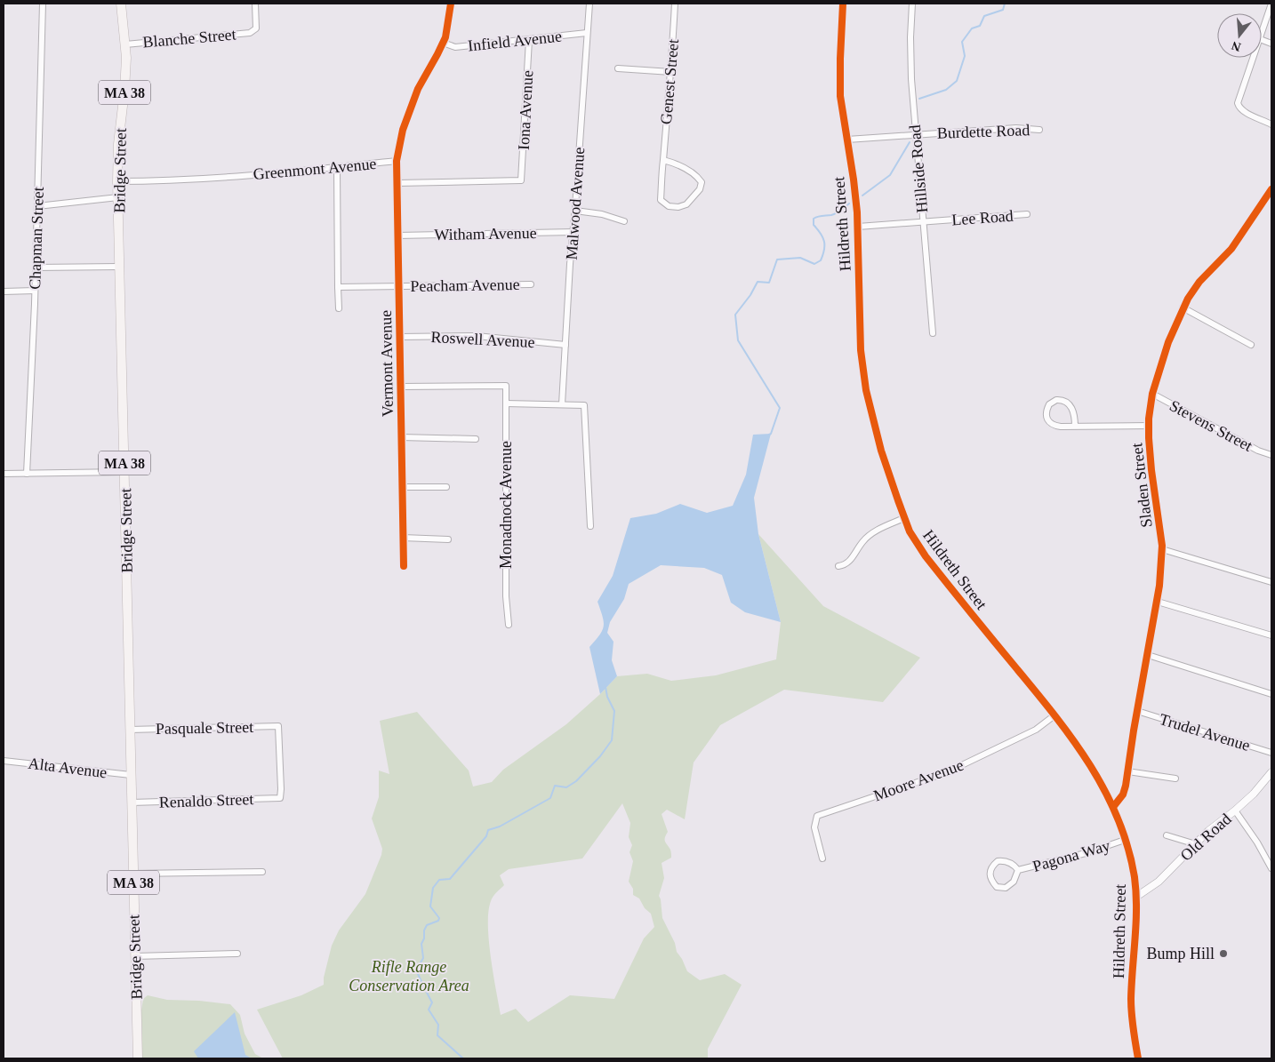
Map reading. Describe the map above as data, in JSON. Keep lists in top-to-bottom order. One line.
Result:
{"streets":{"main road":["MA 38","Bridge Street"],"street":["Blanche Street","Infield Avenue","Genest Street","Iona Avenue","Burdette Road","Greenmont Avenue","Hillside Road","Malwood Avenue","Lee Road","Hildreth Street","Witham Avenue","Chapman Street","Peacham Avenue","Roswell Avenue","Vermont Avenue","Stevens Street","Sladen Street","Monadnock Avenue","Pasquale Street","Trudel Avenue","Alta Avenue","Moore Avenue","Renaldo Street","Old Road","Pagona Way"]},"crossings":[["Blanche Street","Bridge Street"],["Infield Avenue","Iona Avenue"],["Infield Avenue","Greenmont Avenue"],["Infield Avenue","Malwood Avenue"],["Iona Avenue","Vermont Avenue"],["Burdette Road","Hillside Road"],["Burdette Road","Hildreth Street"],["Greenmont Avenue","Bridge Street"],["Greenmont Avenue","Vermont Avenue"],["Hillside Road","Lee Road"],["Bridge Street","Pasquale Street"],["Bridge Street","Alta Avenue"],["Bridge Street","Renaldo Street"],["Malwood Avenue","Witham Avenue"],["Malwood Avenue","Roswell Avenue"],["Lee Road","Hildreth Street"],["Hildreth Street","Sladen Street"],["Hildreth Street","Moore Avenue"],["Hildreth Street","Old Road"],["Hildreth Street","Pagona Way"],["Witham Avenue","Vermont Avenue"],["Peacham Avenue","Vermont Avenue"],["Roswell Avenue","Vermont Avenue"],["Vermont Avenue","Monadnock Avenue"],["Stevens Street","Sladen Street"],["Sladen Street","Trudel Avenue"],["Pasquale Street","Renaldo Street"]],"parks":["Rifle Range Conservation Area"],"places":["Bump Hill"],"north":"bottom"}
